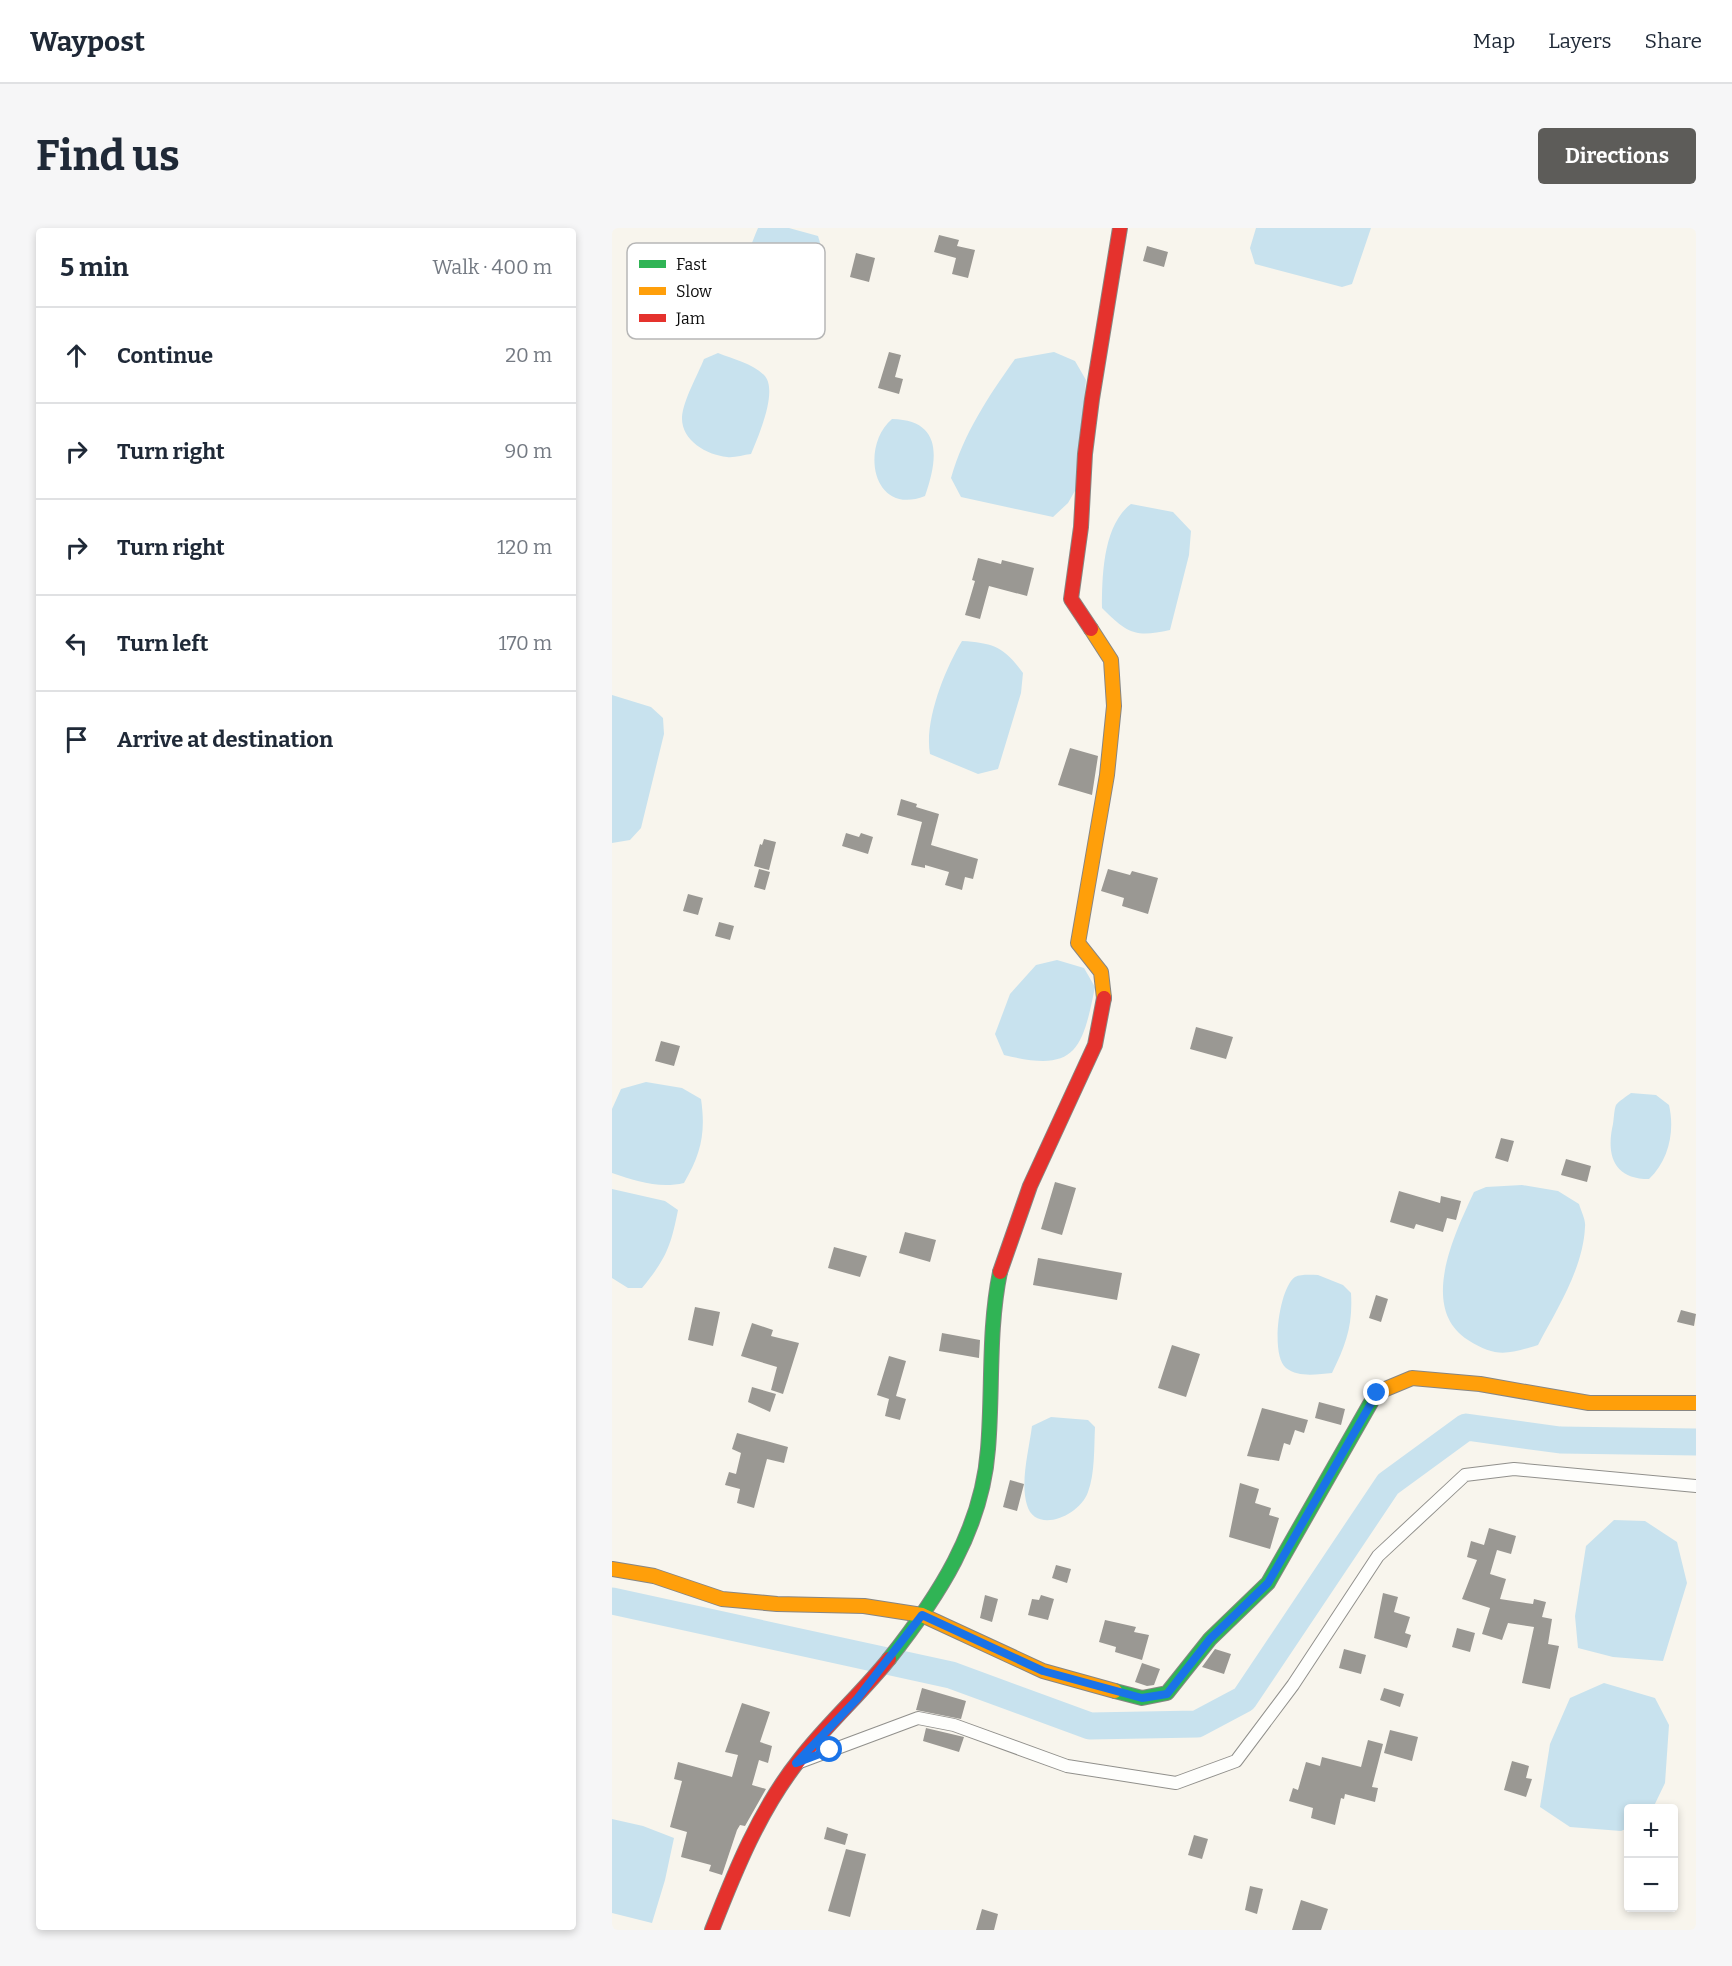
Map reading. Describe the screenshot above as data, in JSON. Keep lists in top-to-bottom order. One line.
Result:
{"legend":["Fast","Slow","Jam"],"page":{"header":"Waypost","nav":["Map","Layers","Share"],"buttons":"Directions","title":"Find us","heading":["5 min","Walk · 400 m"],"list":[["Continue","20 m"],["Turn right","90 m"],["Turn right","120 m"],["Turn left","170 m"],"Arrive at destination"],"map_buttons":["+","−"]}}
